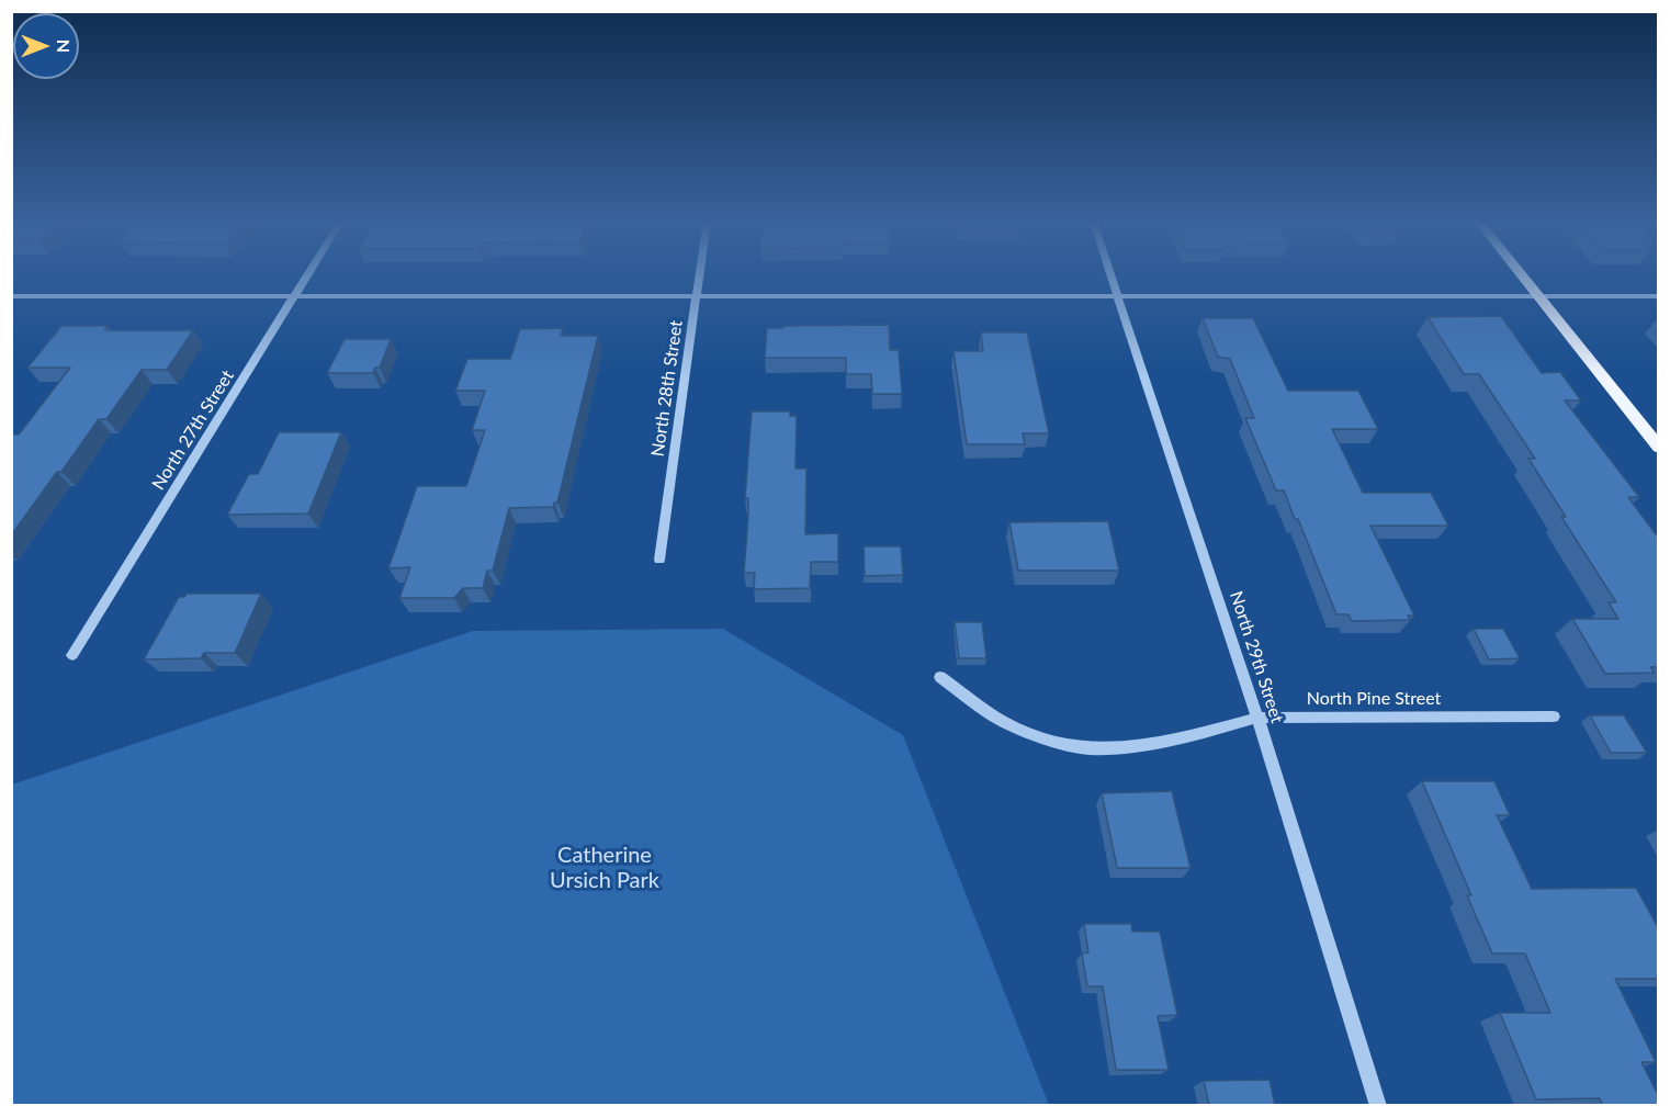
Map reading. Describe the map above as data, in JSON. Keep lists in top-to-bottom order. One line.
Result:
{"streets":{"street":["North 28th Street","North 27th Street","North 29th Street","North Pine Street"]},"crossings":[["North 29th Street","North Pine Street"]],"parks":["Catherine Ursich Park"],"north":"right"}
